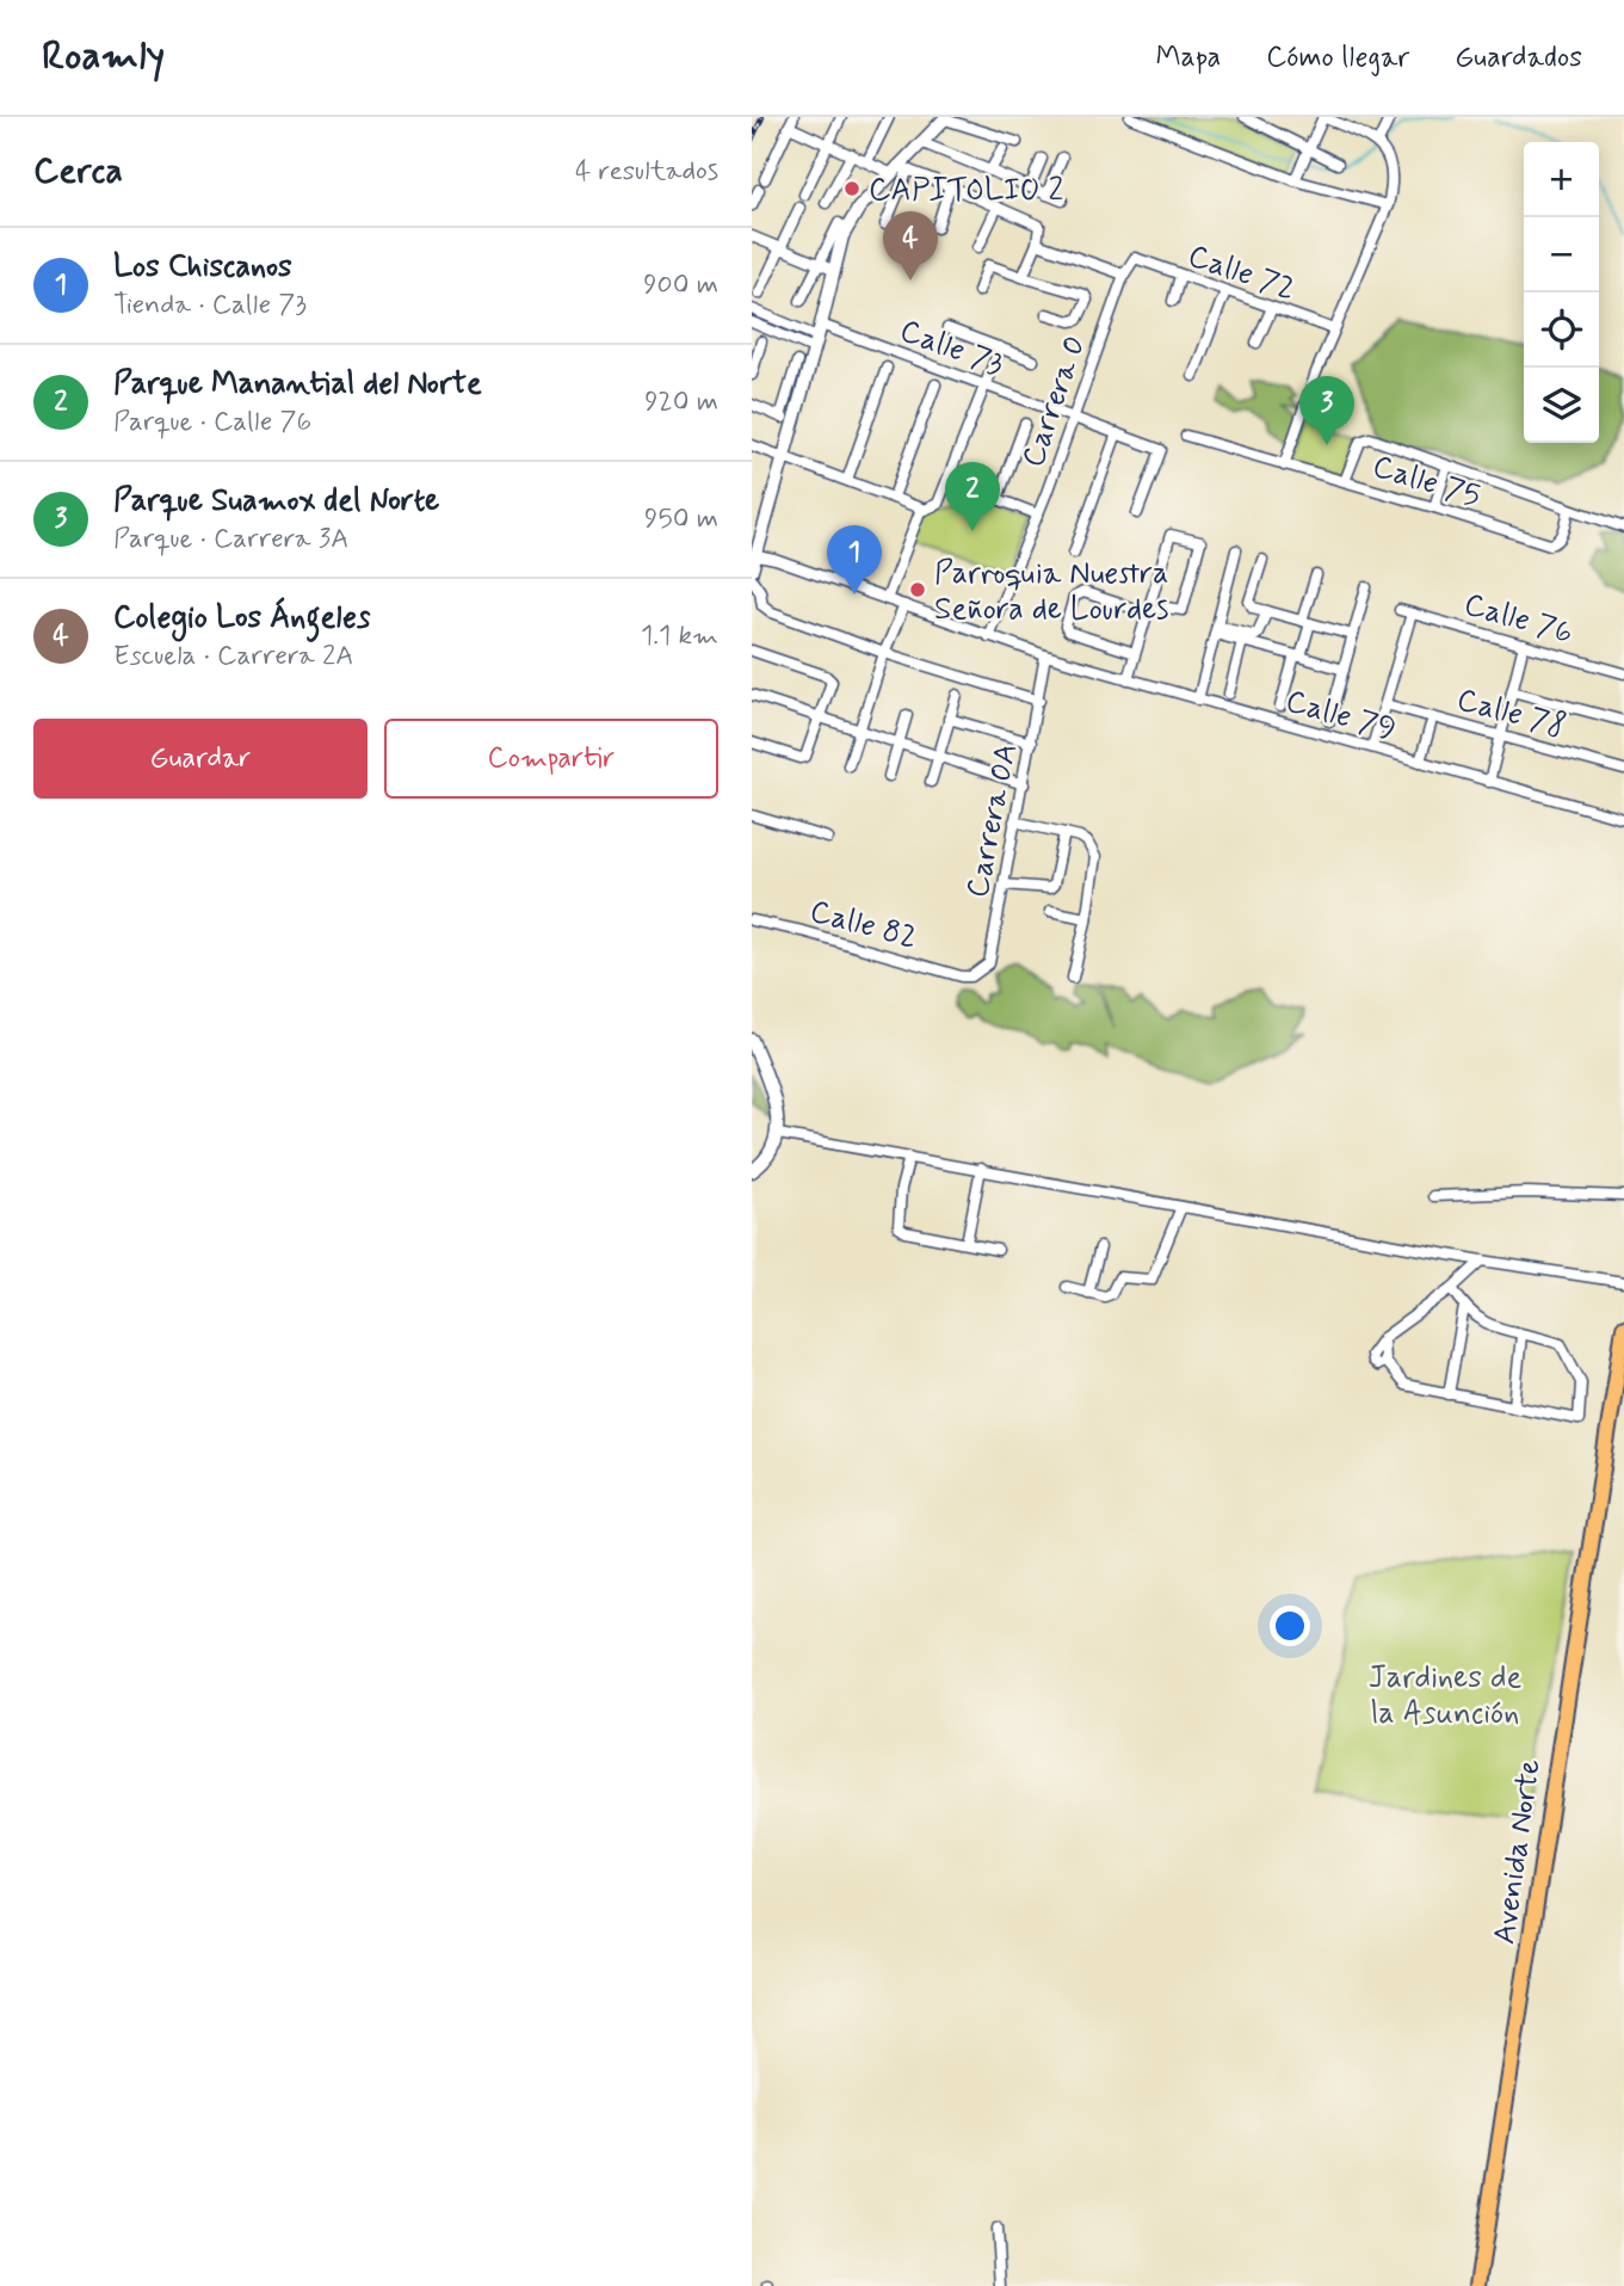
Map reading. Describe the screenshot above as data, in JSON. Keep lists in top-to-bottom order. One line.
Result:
{"streets":{"main road":["Avenida Norte"],"street":["Calle 72","Calle 73","Carrera 0","Calle 75","Calle 76","Calle 78","Calle 79","Carrera 0A","Calle 82"]},"crossings":[["Calle 72","Carrera 0"],["Calle 73","Carrera 0"],["Calle 79","Carrera 0A"],["Carrera 0A","Calle 82"]],"parks":["Jardines de la Asunción"],"places":["CAPITOLIO 2","Parroquia Nuestra Señora de Lourdes"],"page":{"header":"Roamly","nav":["Mapa","Cómo llegar","Guardados"],"heading":["Cerca","4 resultados"],"map_buttons":["+","−"],"pins":["4","3","2","1"],"list":[{"mark":"1","name":"Los Chiscanos","note":"Tienda · Calle 73","value":"900 m"},{"mark":"2","name":"Parque Manantial del Norte","note":"Parque · Calle 76","value":"920 m"},{"mark":"3","name":"Parque Suamox del Norte","note":"Parque · Carrera 3A","value":"950 m"},{"mark":"4","name":"Colegio Los Ángeles","note":"Escuela · Carrera 2A","value":"1.1 km"}],"buttons":["Guardar","Compartir"]}}
